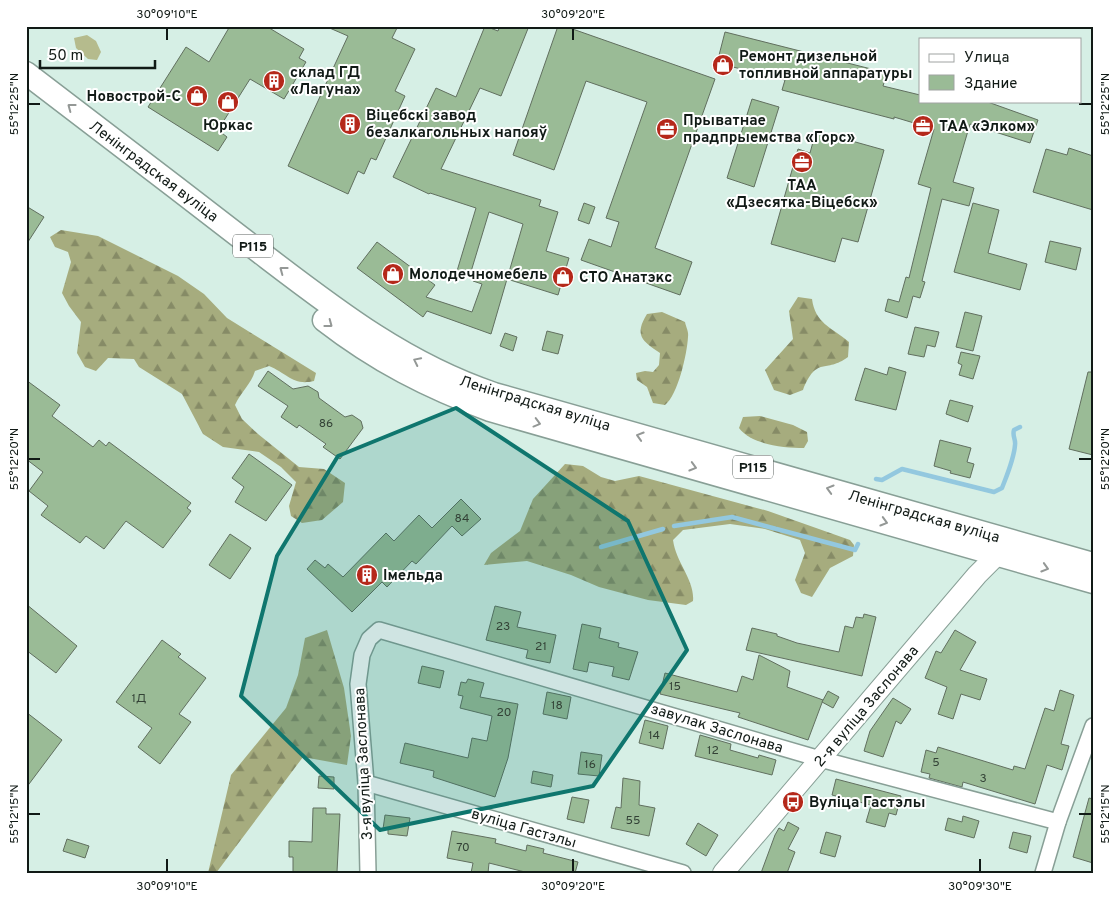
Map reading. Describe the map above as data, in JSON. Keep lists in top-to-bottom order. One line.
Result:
{"streets":{"main road":["Ленінградская вуліца","Р115","2-я вуліца Заслонава"],"street":["завулак Заслонава","3-я вуліца Заслонава","вуліца Гастэлы"]},"crossings":[["Ленінградская вуліца","2-я вуліца Заслонава"],["2-я вуліца Заслонава","завулак Заслонава"],["завулак Заслонава","3-я вуліца Заслонава"],["3-я вуліца Заслонава","вуліца Гастэлы"]],"places":{"shop":["Ремонт дизельной топливной аппаратуры","Новострой-С","Юркас","Молодечномебель","СТО Анатэкс"],"building":["склад ГД «Лагуна»","Віцебскі завод безалкагольных напояў","Імельда"],"office":["ТАА «Элком»","Прыватнае прадпрыемства «Горс»","ТАА «Дзесятка-Віцебск»"],"bus stop":["Вуліца Гастэлы"]},"house_numbers":["86","84","23","21","15","1Д","18","20","14","12","5","16","3","55","70"],"legend":["Улица","Здание"],"scale_bar":"50 m","coordinates":["30°09'10\"E","30°09'20\"E","55°12'25\"N","55°12'20\"N","55°12'15\"N","30°09'30\"E"]}
